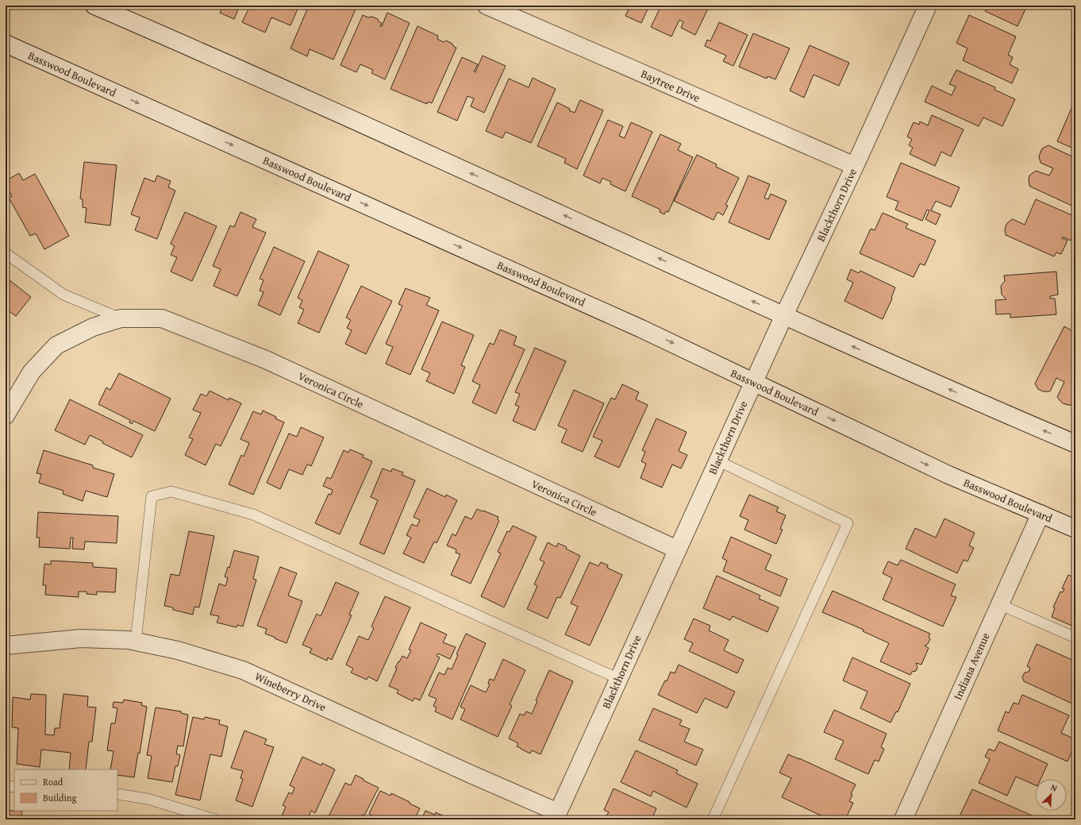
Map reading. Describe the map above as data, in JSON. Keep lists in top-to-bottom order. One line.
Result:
{"streets":{"street":["Basswood Boulevard","Baytree Drive","Blackthorn Drive","Veronica Circle","Indiana Avenue","Wineberry Drive"]},"crossings":[["Basswood Boulevard","Blackthorn Drive"],["Basswood Boulevard","Indiana Avenue"],["Baytree Drive","Blackthorn Drive"],["Blackthorn Drive","Veronica Circle"],["Blackthorn Drive","Wineberry Drive"]],"legend":["Road","Building"],"north":"top right"}
